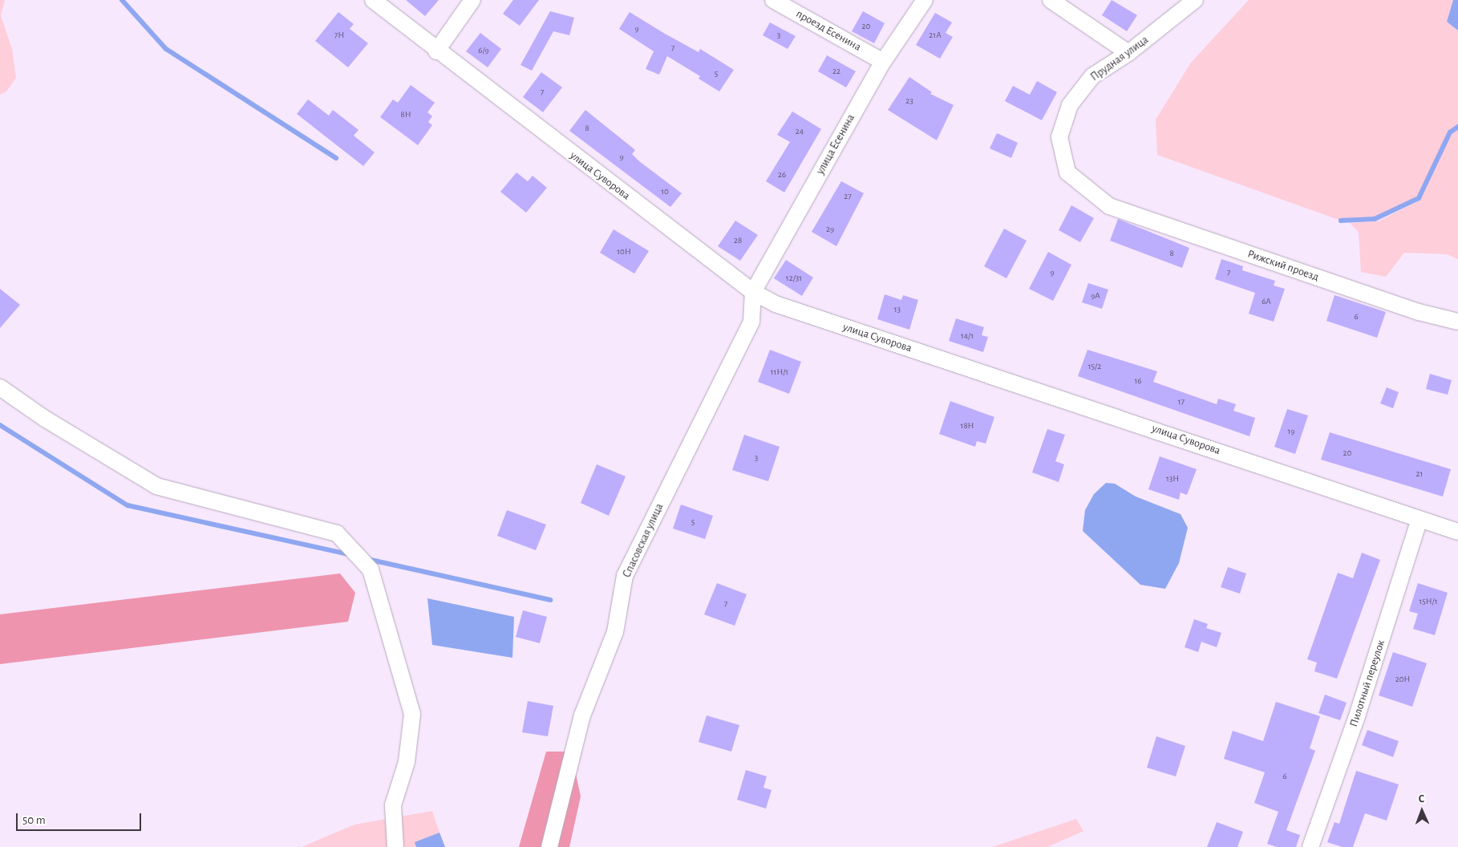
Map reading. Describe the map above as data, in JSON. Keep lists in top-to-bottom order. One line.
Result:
{"streets":{"street":["проезд Есенина","Прудная улица","улица Есенина","улица Суворова","Рижский проезд","Спасовская улица","Пилотный переулок"]},"crossings":[["проезд Есенина","улица Есенина"],["Прудная улица","Рижский проезд"],["улица Есенина","улица Суворова"],["улица Есенина","Спасовская улица"],["улица Суворова","Спасовская улица"],["улица Суворова","Пилотный переулок"]],"house_numbers":["20","9","7Н","3","21А","7","6/9","22","5","7","23","8Н","8","24","9","26","10","27","29","28","10Н","8","9","7","12/31","9А","6А","13","6","14/1","15/2","11Н/1","16","17","18Н","19","20","3","21","13H","5","15Н/1","7","20Н","6"],"scale_bar":"50 m","north":"top"}
